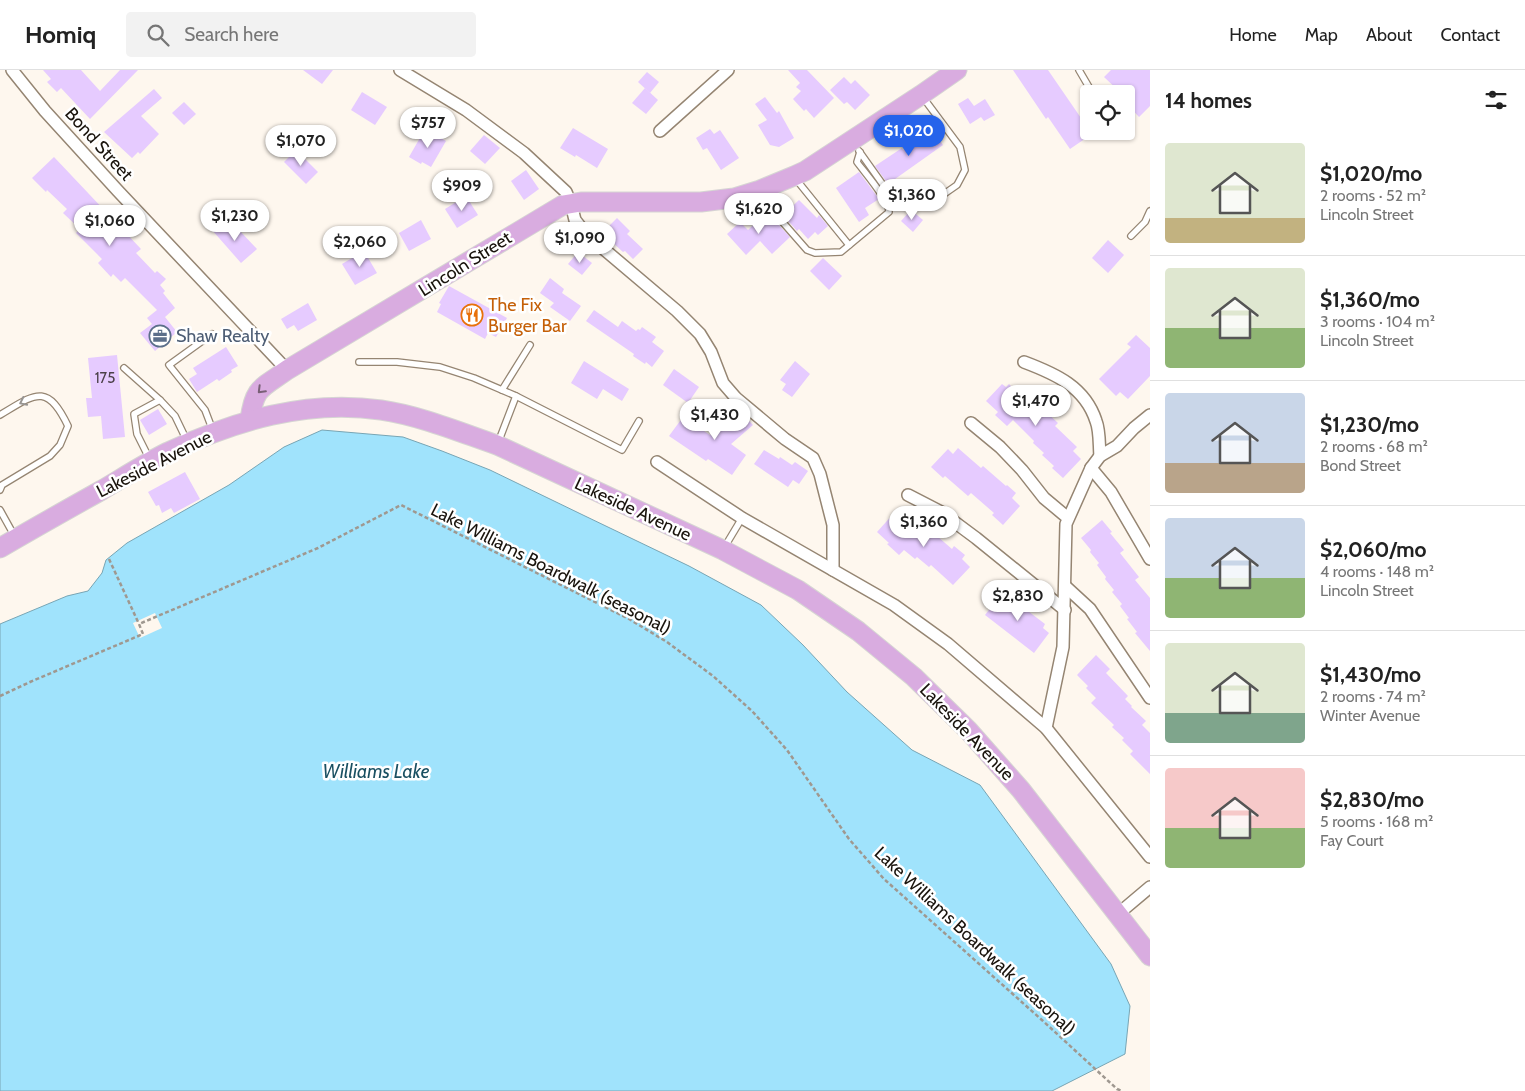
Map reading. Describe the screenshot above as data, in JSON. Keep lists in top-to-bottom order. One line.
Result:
{"streets":{"main road":["Lincoln Street","Lakeside Avenue"],"street":["Bond Street"],"path":["Lake Williams Boardwalk (seasonal)"]},"crossings":[["Bond Street","Lincoln Street"],["Lincoln Street","Lakeside Avenue"]],"water":["Williams Lake"],"places":{"restaurant":["The Fix Burger Bar"],"office":["Shaw Realty"]},"house_numbers":["175"],"page":{"header":"Homiq","search":"Search here","nav":["Home","Map","About","Contact"],"heading":"14 homes","price":["$757","$1,020","$1,070","$909","$1,360","$1,620","$1,230","$1,060","$1,090","$2,060","$1,470","$1,430","$1,360","$2,830"],"list":[{"name":"$1,020/mo","note":"2 rooms · 52 m² · Lincoln Street"},{"name":"$1,360/mo","note":"3 rooms · 104 m² · Lincoln Street"},{"name":"$1,230/mo","note":"2 rooms · 68 m² · Bond Street"},{"name":"$2,060/mo","note":"4 rooms · 148 m² · Lincoln Street"},{"name":"$1,430/mo","note":"2 rooms · 74 m² · Winter Avenue"},{"name":"$2,830/mo","note":"5 rooms · 168 m² · Fay Court"}]}}
